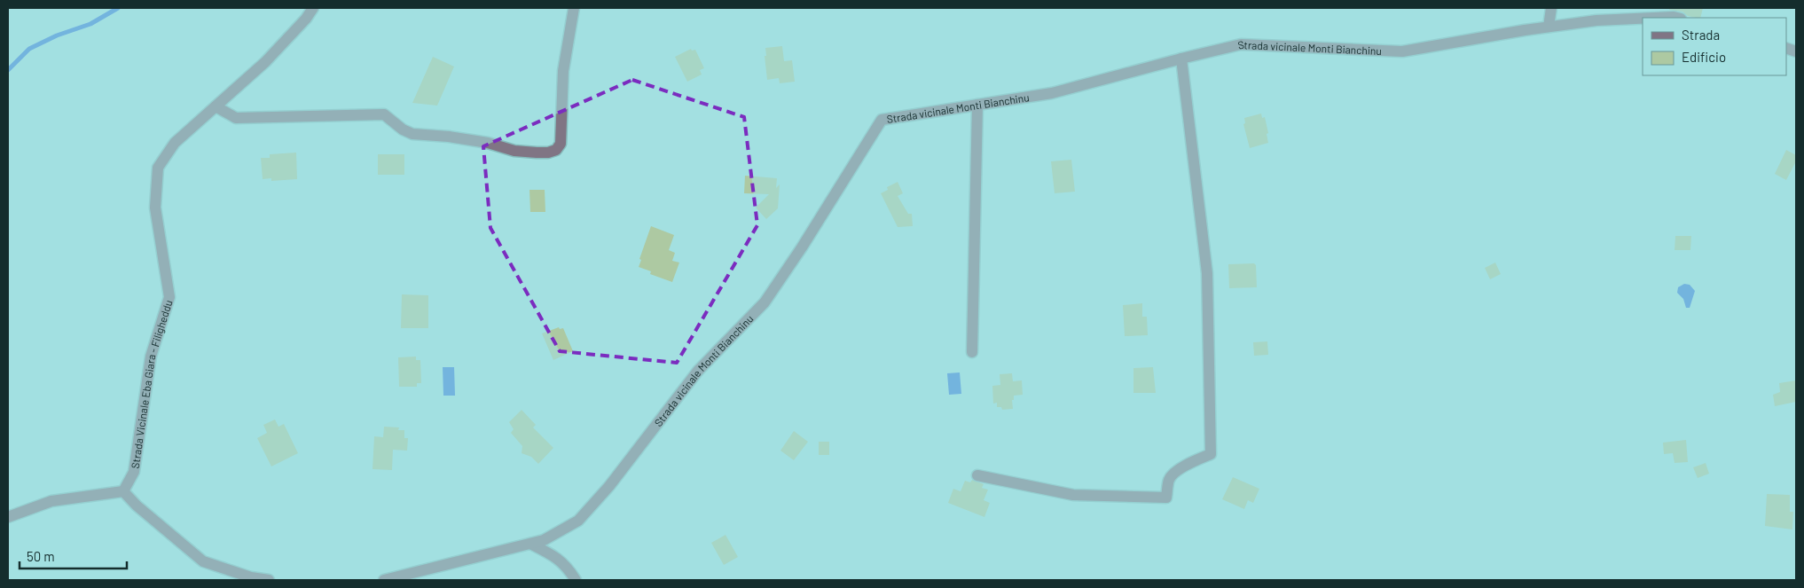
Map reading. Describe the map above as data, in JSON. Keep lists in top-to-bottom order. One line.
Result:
{"streets":{"street":["Strada vicinale Monti Bianchinu","Strada Vicinale Eba Giara - Filigheddu"]},"legend":["Strada","Edificio"],"scale_bar":"50 m"}
